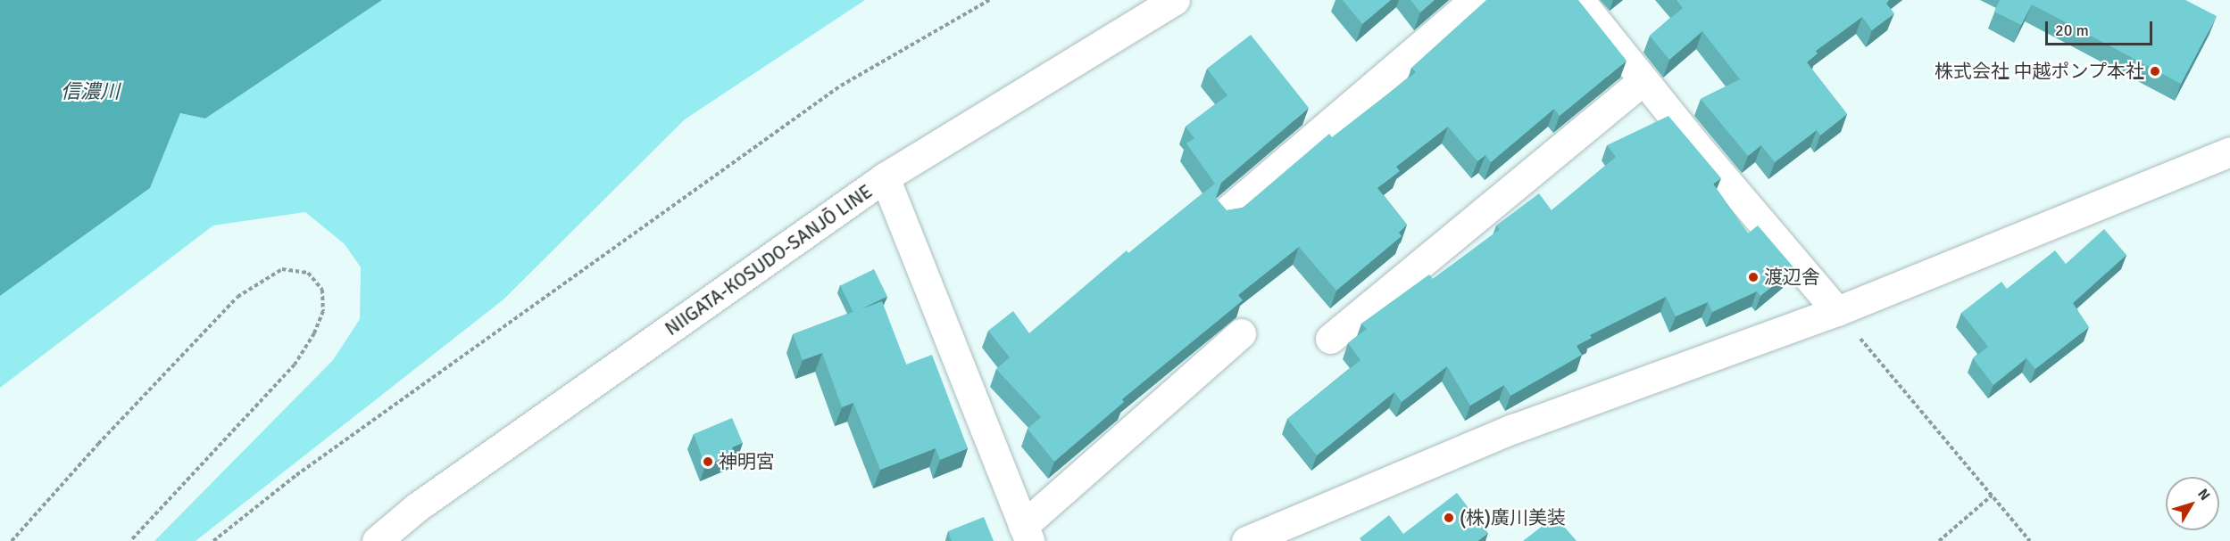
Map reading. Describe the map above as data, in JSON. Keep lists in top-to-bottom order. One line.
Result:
{"streets":{"street":["NIIGATA-KOSUDO-SANJŌ LINE"]},"water":["信濃川"],"places":["株式会社 中越ポンプ本社","渡辺舎","神明宮","(株)廣川美装"],"scale_bar":"20 m","north":"top right"}
